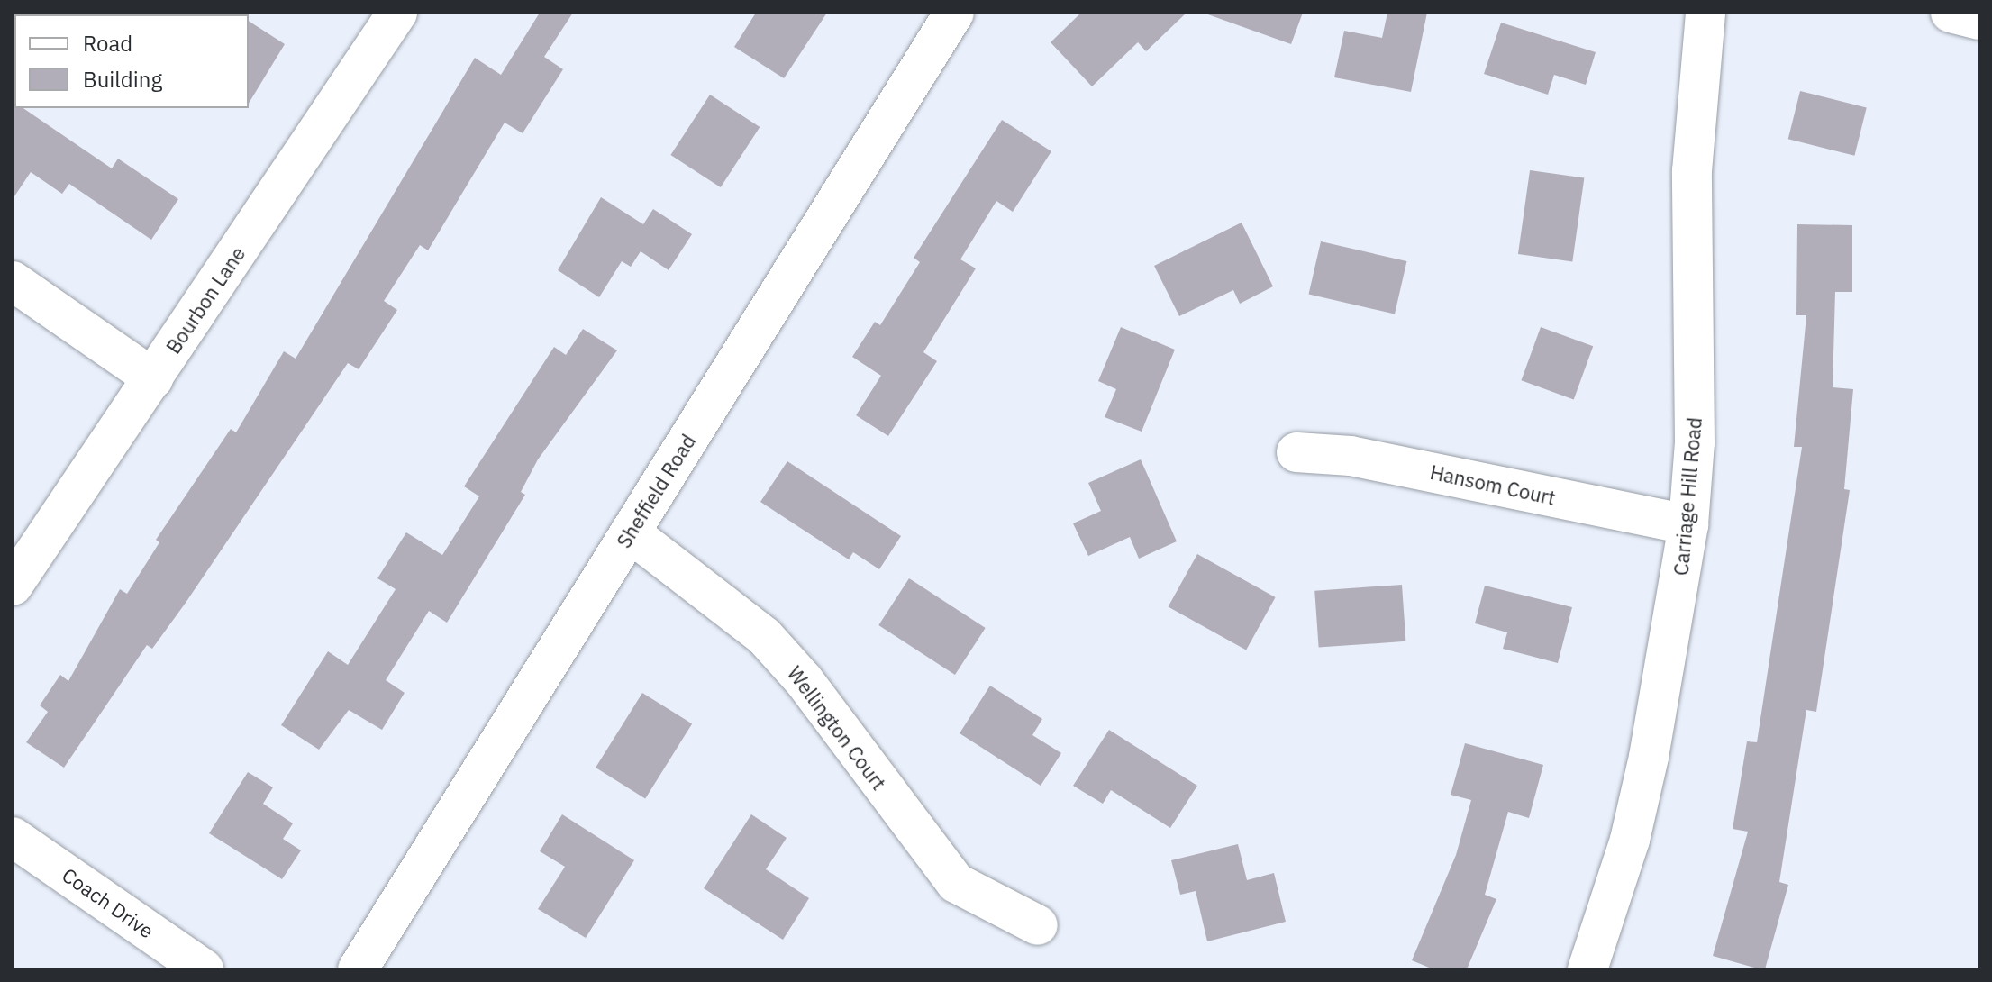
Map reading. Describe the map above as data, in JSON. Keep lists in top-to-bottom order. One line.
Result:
{"streets":{"street":["Bourbon Lane","Hansom Court","Sheffield Road","Carriage Hill Road","Wellington Court","Coach Drive"]},"crossings":[["Hansom Court","Carriage Hill Road"],["Sheffield Road","Wellington Court"]],"legend":["Road","Building"]}
